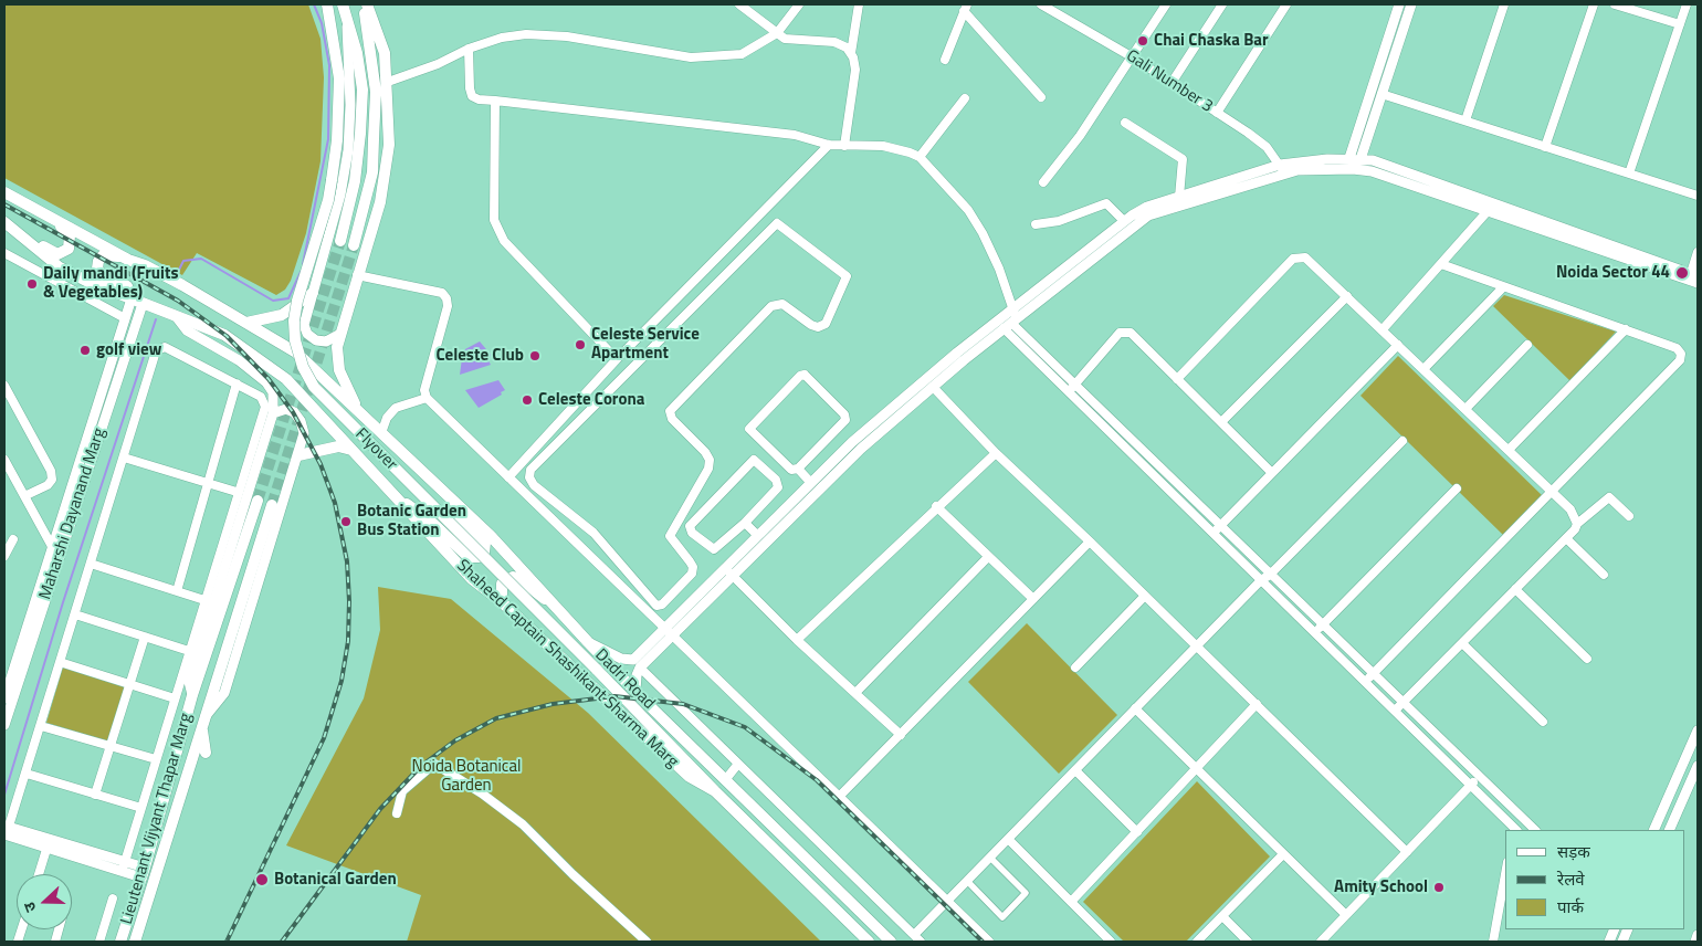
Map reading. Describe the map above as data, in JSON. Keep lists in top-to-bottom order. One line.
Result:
{"streets":{"main road":["Flyover","Shaheed Captain Shashikant Sharma Marg","Dadri Road","Lieutenant Vijyant Thapar Marg"],"street":["Gali Number 3","Maharshi Dayanand Marg"]},"crossings":[["Flyover","Shaheed Captain Shashikant Sharma Marg"],["Maharshi Dayanand Marg","Shaheed Captain Shashikant Sharma Marg"]],"parks":["Noida Botanical Garden"],"places":["Chai Chaska Bar","Noida Sector 44","Daily mandi (Fruits & Vegetables)","Celeste Service Apartment","golf view","Celeste Club","Celeste Corona","Botanic Garden Bus Station","Botanical Garden","Amity School"],"legend":["सड़क","रेलवे","पार्क"],"north":"left"}
